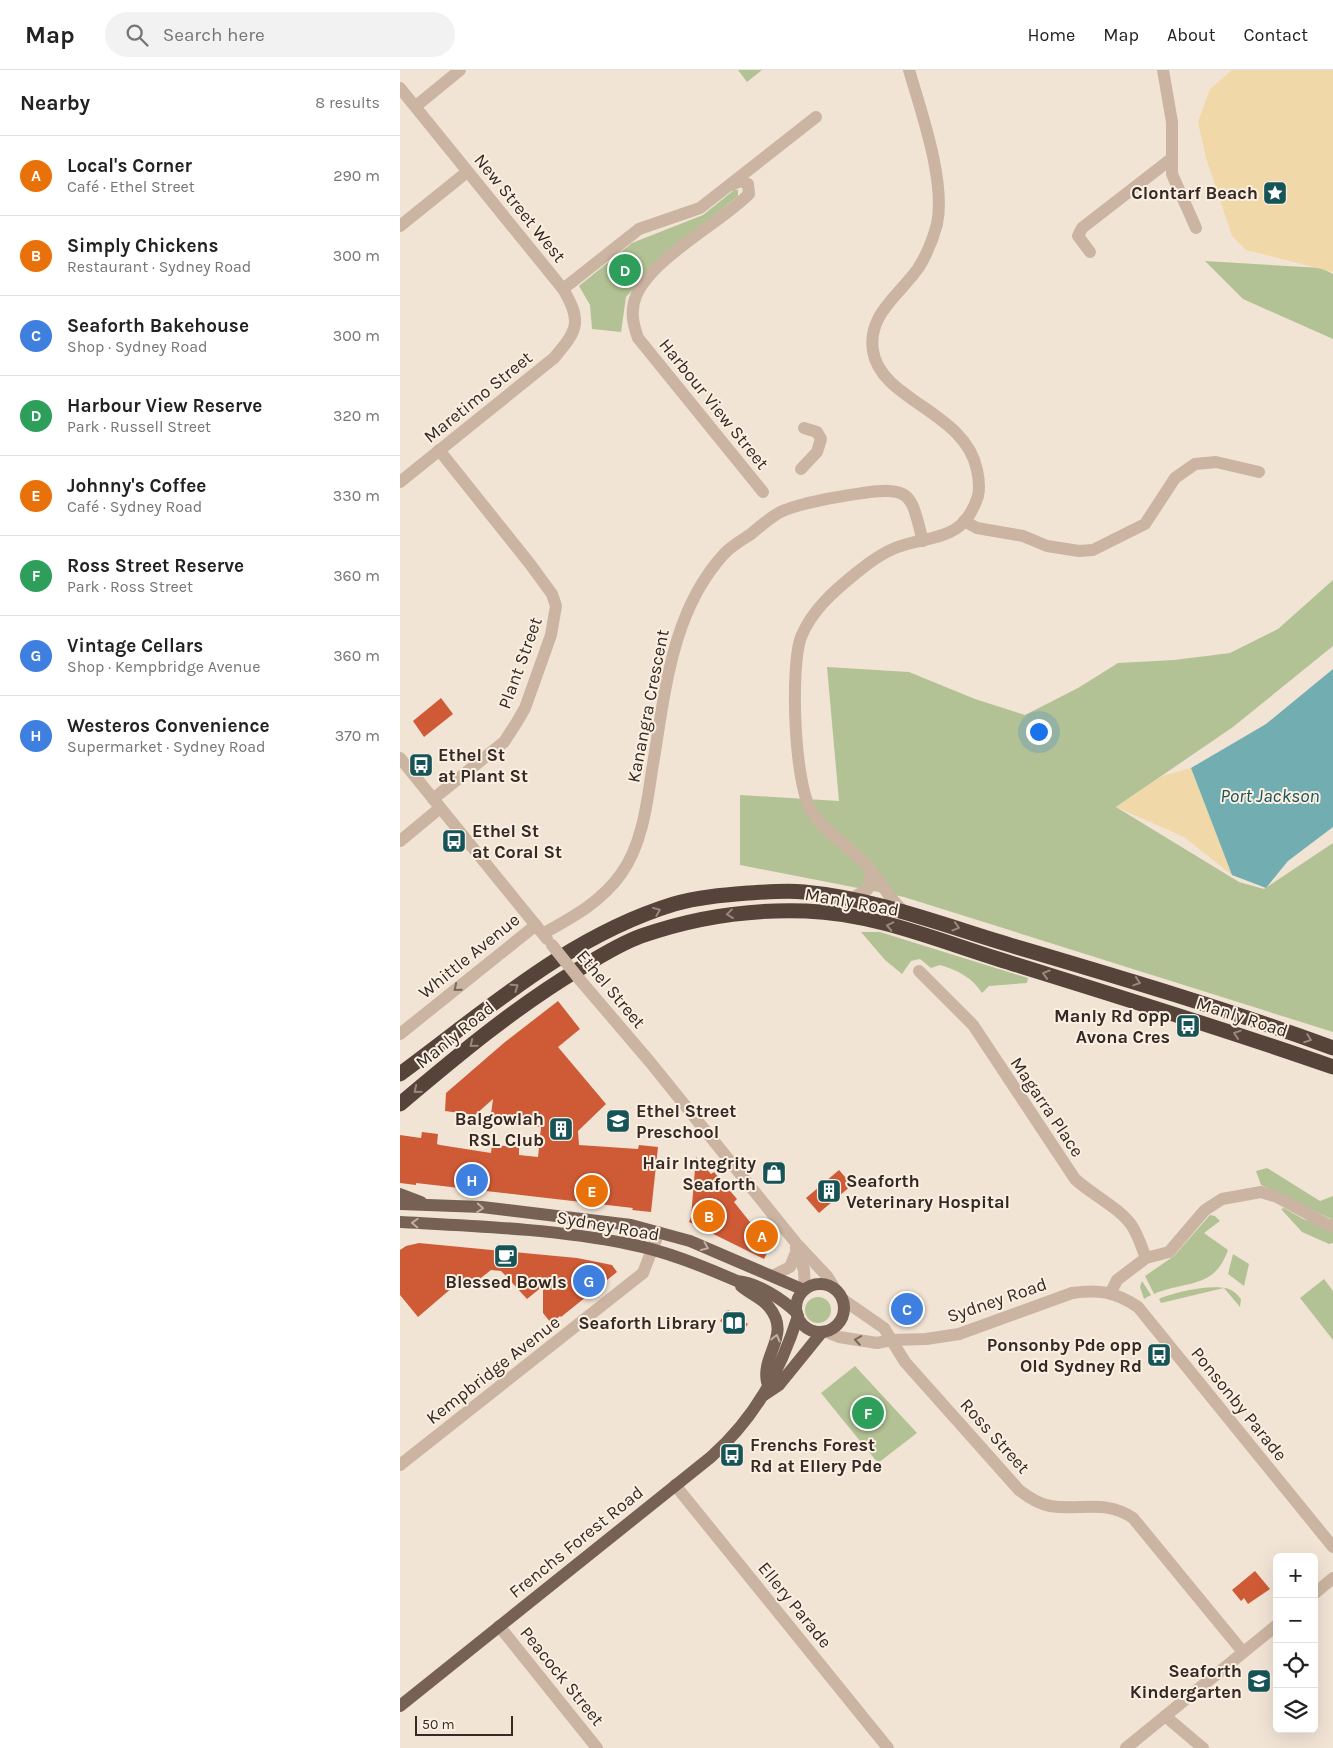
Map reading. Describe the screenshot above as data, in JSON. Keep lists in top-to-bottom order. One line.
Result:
{"streets":{"highway":["Manly Road"],"main road":["Sydney Road","Frenchs Forest Road"],"street":["New Street West","Maretimo Street","Harbour View Street","Plant Street","Kanangra Crescent","Whittle Avenue","Ethel Street","Magarra Place","Kempbridge Avenue","Ponsonby Parade","Ross Street","Ellery Parade","Peacock Street"]},"crossings":[["New Street West","Maretimo Street"],["Maretimo Street","Plant Street"],["Plant Street","Ethel Street"],["Kanangra Crescent","Whittle Avenue"],["Kanangra Crescent","Ethel Street"],["Whittle Avenue","Ethel Street"],["Ethel Street","Sydney Road"],["Ethel Street","Frenchs Forest Road"],["Sydney Road","Kempbridge Avenue"],["Sydney Road","Ponsonby Parade"],["Sydney Road","Ross Street"],["Sydney Road","Frenchs Forest Road"],["Frenchs Forest Road","Ellery Parade"],["Frenchs Forest Road","Peacock Street"]],"one_way":["Whittle Avenue"],"water":["Port Jackson"],"places":{"place":["Clontarf Beach"],"bus stop":["Ethel St at Plant St","Ethel St at Coral St","Manly Rd opp Avona Cres","Ponsonby Pde opp Old Sydney Rd","Frenchs Forest Rd at Ellery Pde"],"school or university":["Ethel Street Preschool","Seaforth Kindergarten"],"building":["Balgowlah RSL Club","Seaforth Veterinary Hospital"],"shop":["Hair Integrity Seaforth"],"cafe":["Blessed Bowls"],"library":["Seaforth Library"]},"scale_bar":"50 m","page":{"header":"Map","search":"Search here","nav":["Home","Map","About","Contact"],"heading":["Nearby","8 results"],"list":[{"mark":"A","name":"Local's Corner","note":"Café · Ethel Street","value":"290 m"},{"mark":"B","name":"Simply Chickens","note":"Restaurant · Sydney Road","value":"300 m"},{"mark":"C","name":"Seaforth Bakehouse","note":"Shop · Sydney Road","value":"300 m"},{"mark":"D","name":"Harbour View Reserve","note":"Park · Russell Street","value":"320 m"},{"mark":"E","name":"Johnny's Coffee","note":"Café · Sydney Road","value":"330 m"},{"mark":"F","name":"Ross Street Reserve","note":"Park · Ross Street","value":"360 m"},{"mark":"G","name":"Vintage Cellars","note":"Shop · Kempbridge Avenue","value":"360 m"},{"mark":"H","name":"Westeros Convenience","note":"Supermarket · Sydney Road","value":"370 m"}],"pins":["D","H","E","B","A","G","C","F"],"map_buttons":["+","−"],"scale":"50 m"}}
